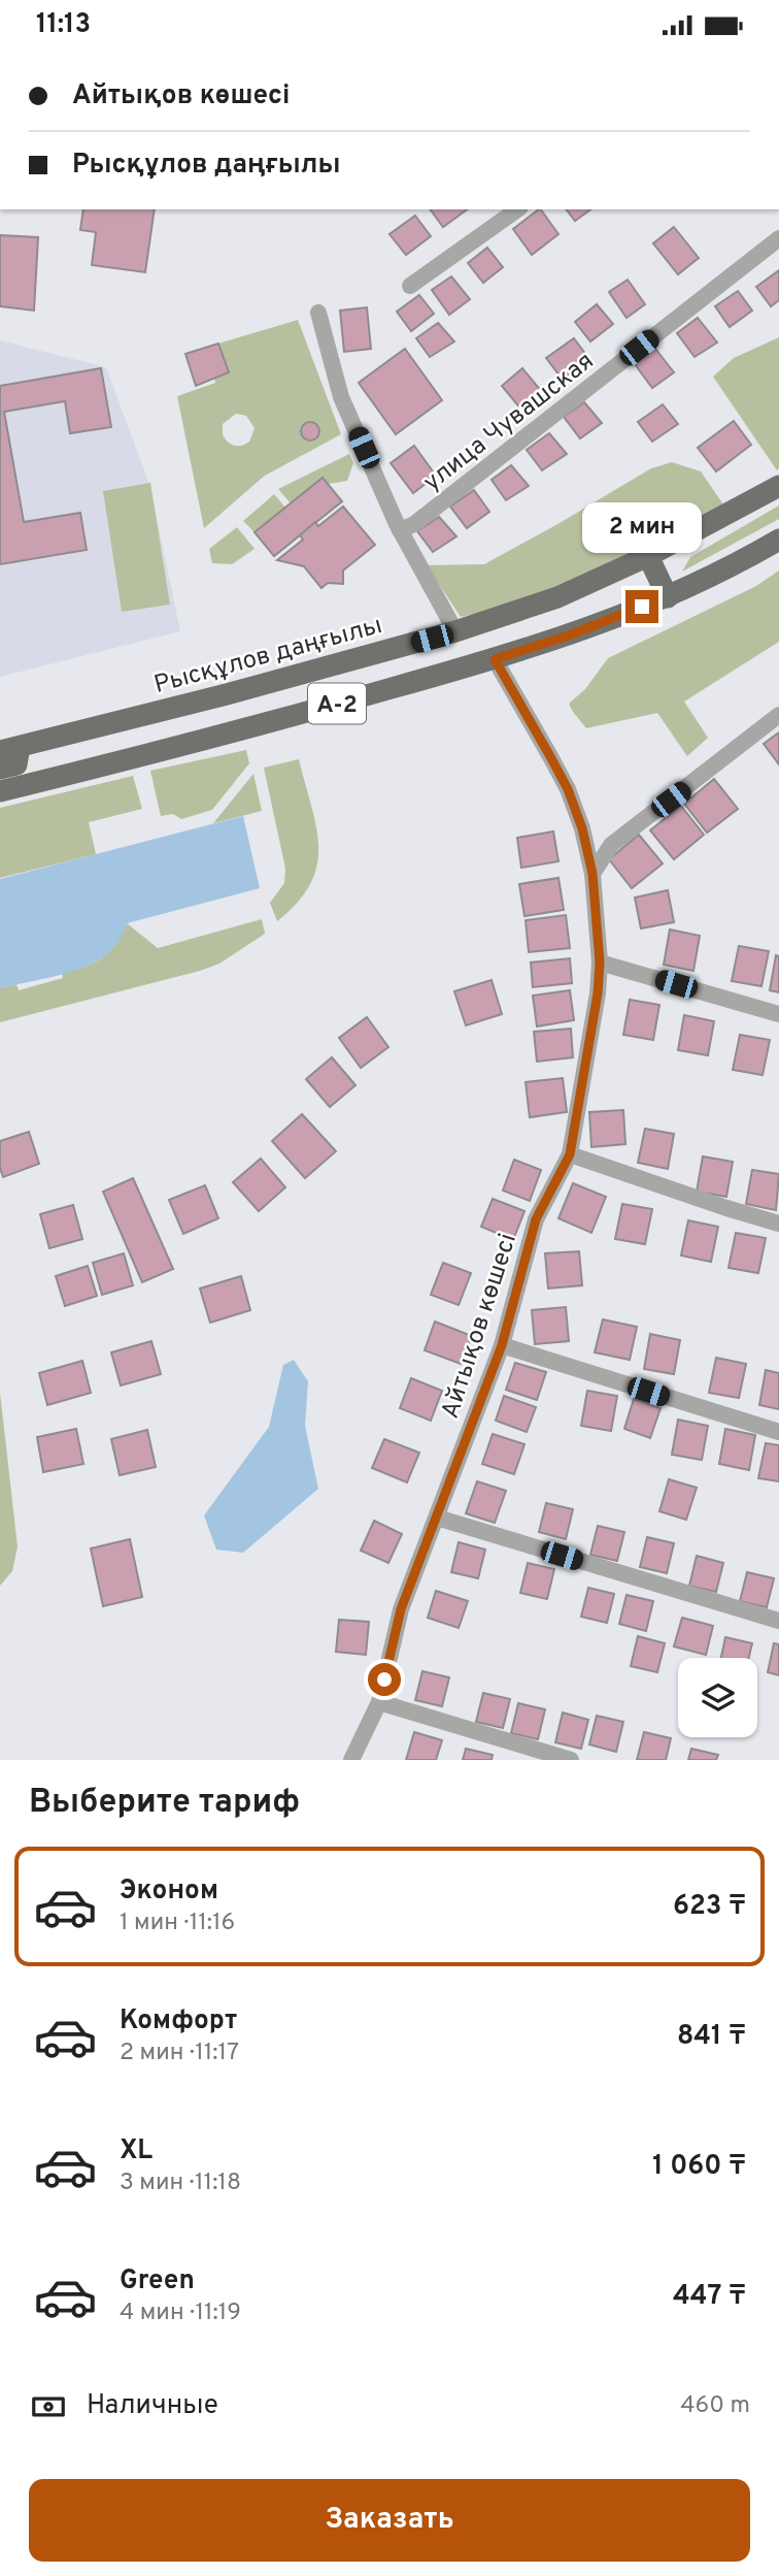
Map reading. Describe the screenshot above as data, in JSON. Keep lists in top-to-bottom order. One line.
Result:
{"streets":{"main road":["Рысқұлов даңғылы","A-2"],"street":["улица Чувашская","Айтықов көшесі"]},"crossings":[["A-2","Айтықов көшесі"]],"page":{"status":"11:13","banner":["Айтықов көшесі","Рысқұлов даңғылы"],"bubble":"2 мин","heading":"Выберите тариф","list":[{"name":"Эконом","note":"1 мин · 11:16","value":"623 ₸"},{"name":"Комфорт","note":"2 мин · 11:17","value":"841 ₸"},{"name":"XL","note":"3 мин · 11:18","value":"1 060 ₸"},{"name":"Green","note":"4 мин · 11:19","value":"447 ₸"}],"pay":["Наличные","460 m"],"buttons":"Заказать"}}
